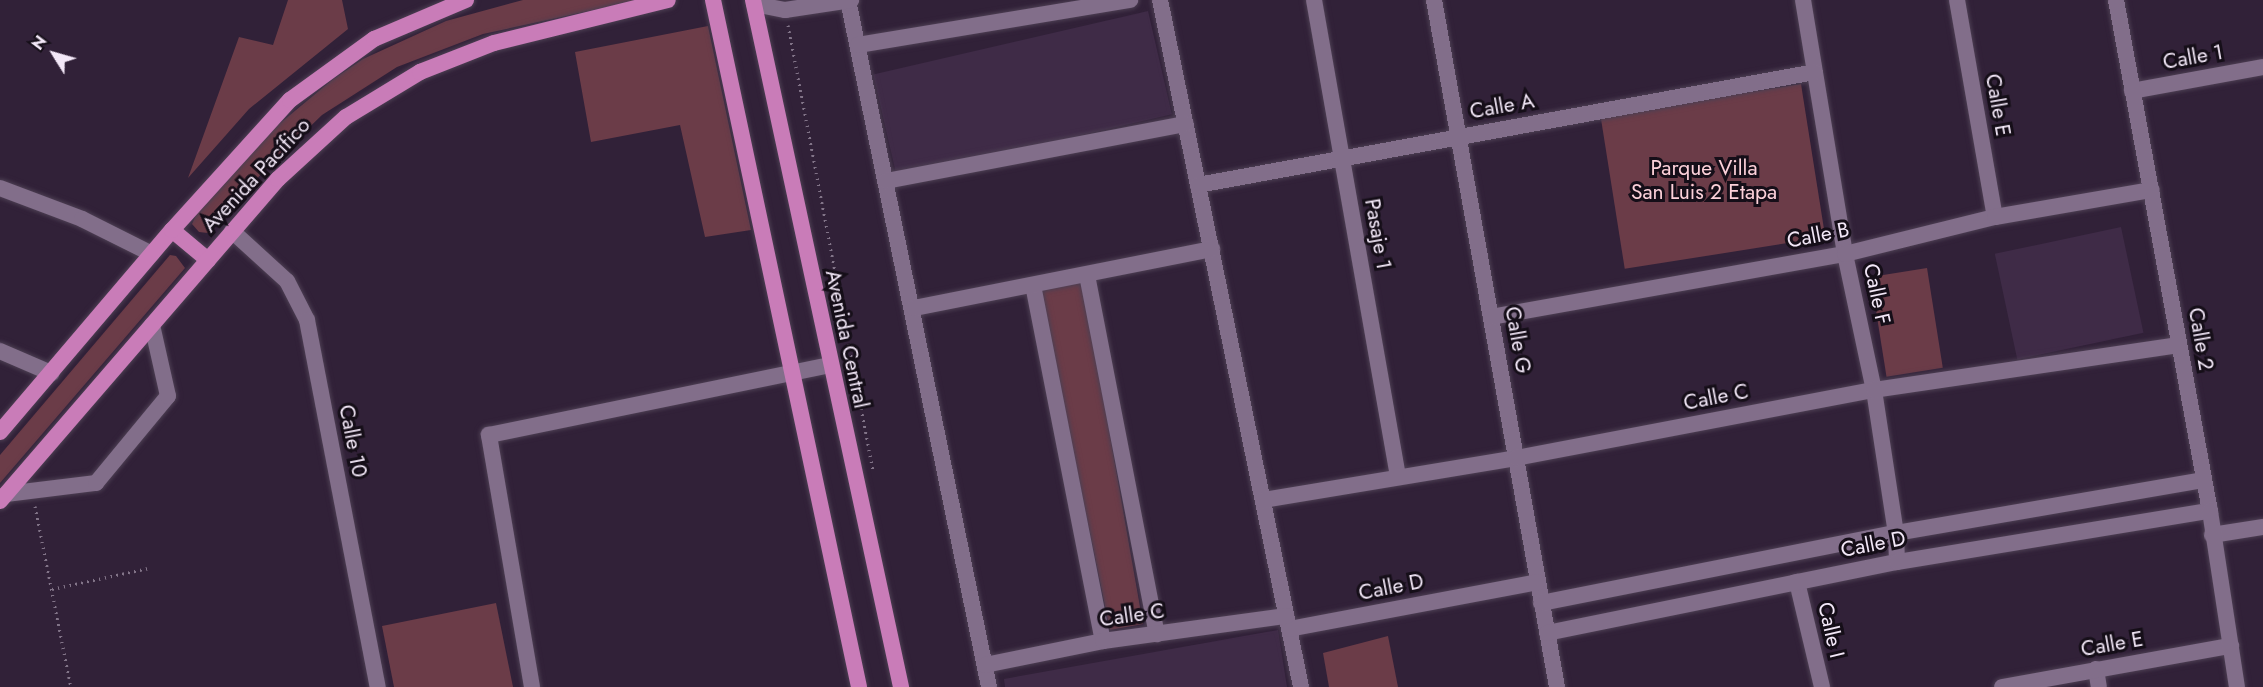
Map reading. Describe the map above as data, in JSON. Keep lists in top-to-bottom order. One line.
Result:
{"streets":{"main road":["Avenida Pacífico","Avenida Central"],"street":["Calle 1","Calle E","Calle A","Pasaje 1","Calle B","Calle F","Calle 2","Calle G","Calle C","Calle 10","Calle D","Calle I"]},"crossings":[["Calle 1","Calle 2"],["Calle E","Calle B"],["Calle E","Calle 2"],["Calle A","Pasaje 1"],["Calle A","Calle F"],["Calle A","Calle G"],["Avenida Pacífico","Calle 10"],["Pasaje 1","Calle C"],["Calle B","Calle F"],["Calle B","Calle 2"],["Calle B","Calle G"],["Calle F","Calle C"],["Calle F","Calle D"],["Calle 2","Calle C"],["Calle 2","Calle D"],["Calle G","Calle C"],["Calle G","Calle D"],["Calle C","Calle D"],["Calle D","Calle I"]],"parks":["Parque Villa San Luis 2 Etapa"],"north":"top left"}
